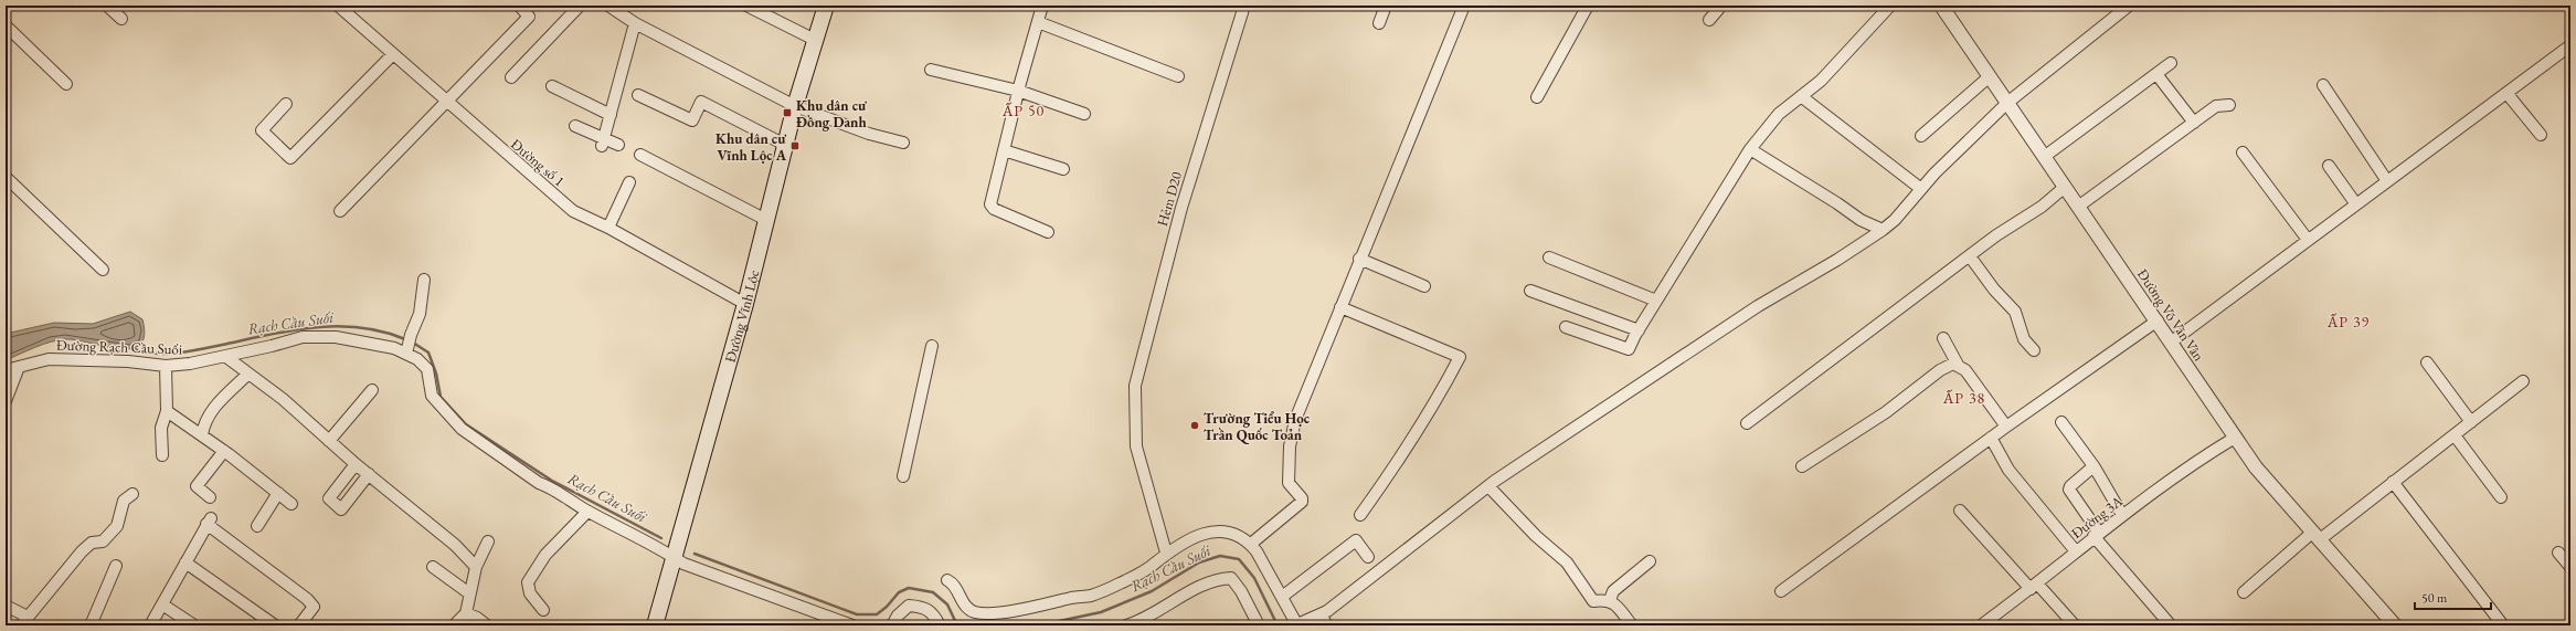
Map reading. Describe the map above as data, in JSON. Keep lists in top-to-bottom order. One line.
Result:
{"streets":{"main road":["Đường Vĩnh Lộc"],"street":["Đường số 1","Hẻm D20","Đường Võ Văn Vân","Đường Rạch Cầu Suối","Đường 3A"]},"crossings":[["Đường số 1","Đường Vĩnh Lộc"],["Đường Võ Văn Vân","Đường 3A"]],"districts":["ẤP 50","ẤP 39","ẤP 38"],"water":["Rạch Cầu Suối"],"places":{"transit":["Khu dân cư Đồng Danh","Khu dân cư Vĩnh Lộc A"],"other":["Trường Tiểu Học Trần Quốc Toản"]},"scale_bar":"50 m"}
